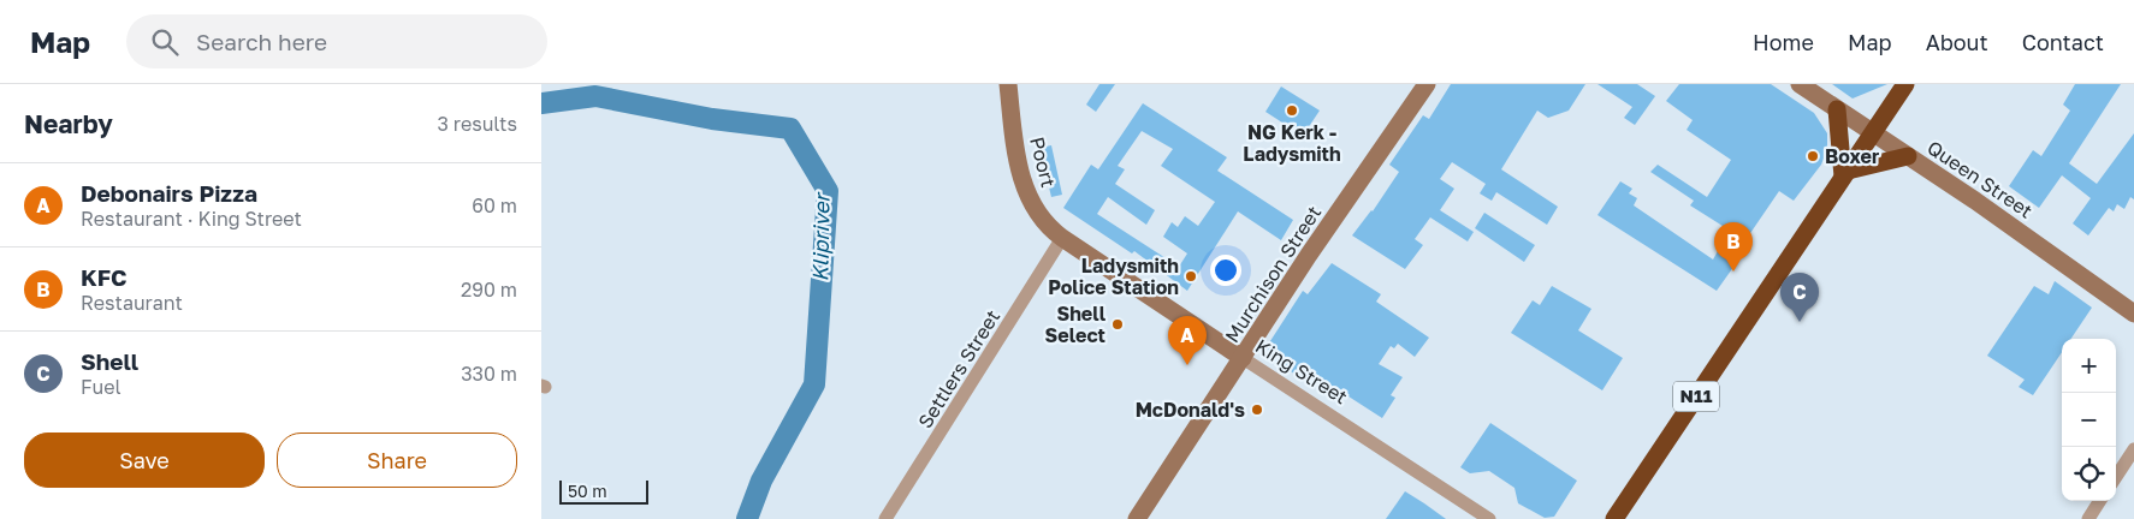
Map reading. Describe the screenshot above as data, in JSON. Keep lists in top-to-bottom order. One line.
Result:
{"streets":{"highway":["N11"],"street":["Poort","Queen Street","Murchison Street","Settlers Street","King Street"]},"crossings":[["Poort","Settlers Street"],["Poort","King Street"],["Queen Street","N11"],["Murchison Street","King Street"],["Settlers Street","King Street"]],"water":["Klipriver"],"places":["NG Kerk - Ladysmith","Boxer","Ladysmith Police Station","Shell Select","McDonald's"],"scale_bar":"50 m","page":{"header":"Map","search":"Search here","nav":["Home","Map","About","Contact"],"heading":["Nearby","3 results"],"list":[{"mark":"A","name":"Debonairs Pizza","note":"Restaurant · King Street","value":"60 m"},{"mark":"B","name":"KFC","note":"Restaurant","value":"290 m"},{"mark":"C","name":"Shell","note":"Fuel","value":"330 m"}],"pins":["B","C","A"],"map_buttons":["+","−"],"buttons":["Save","Share"],"scale":"50 m"}}
